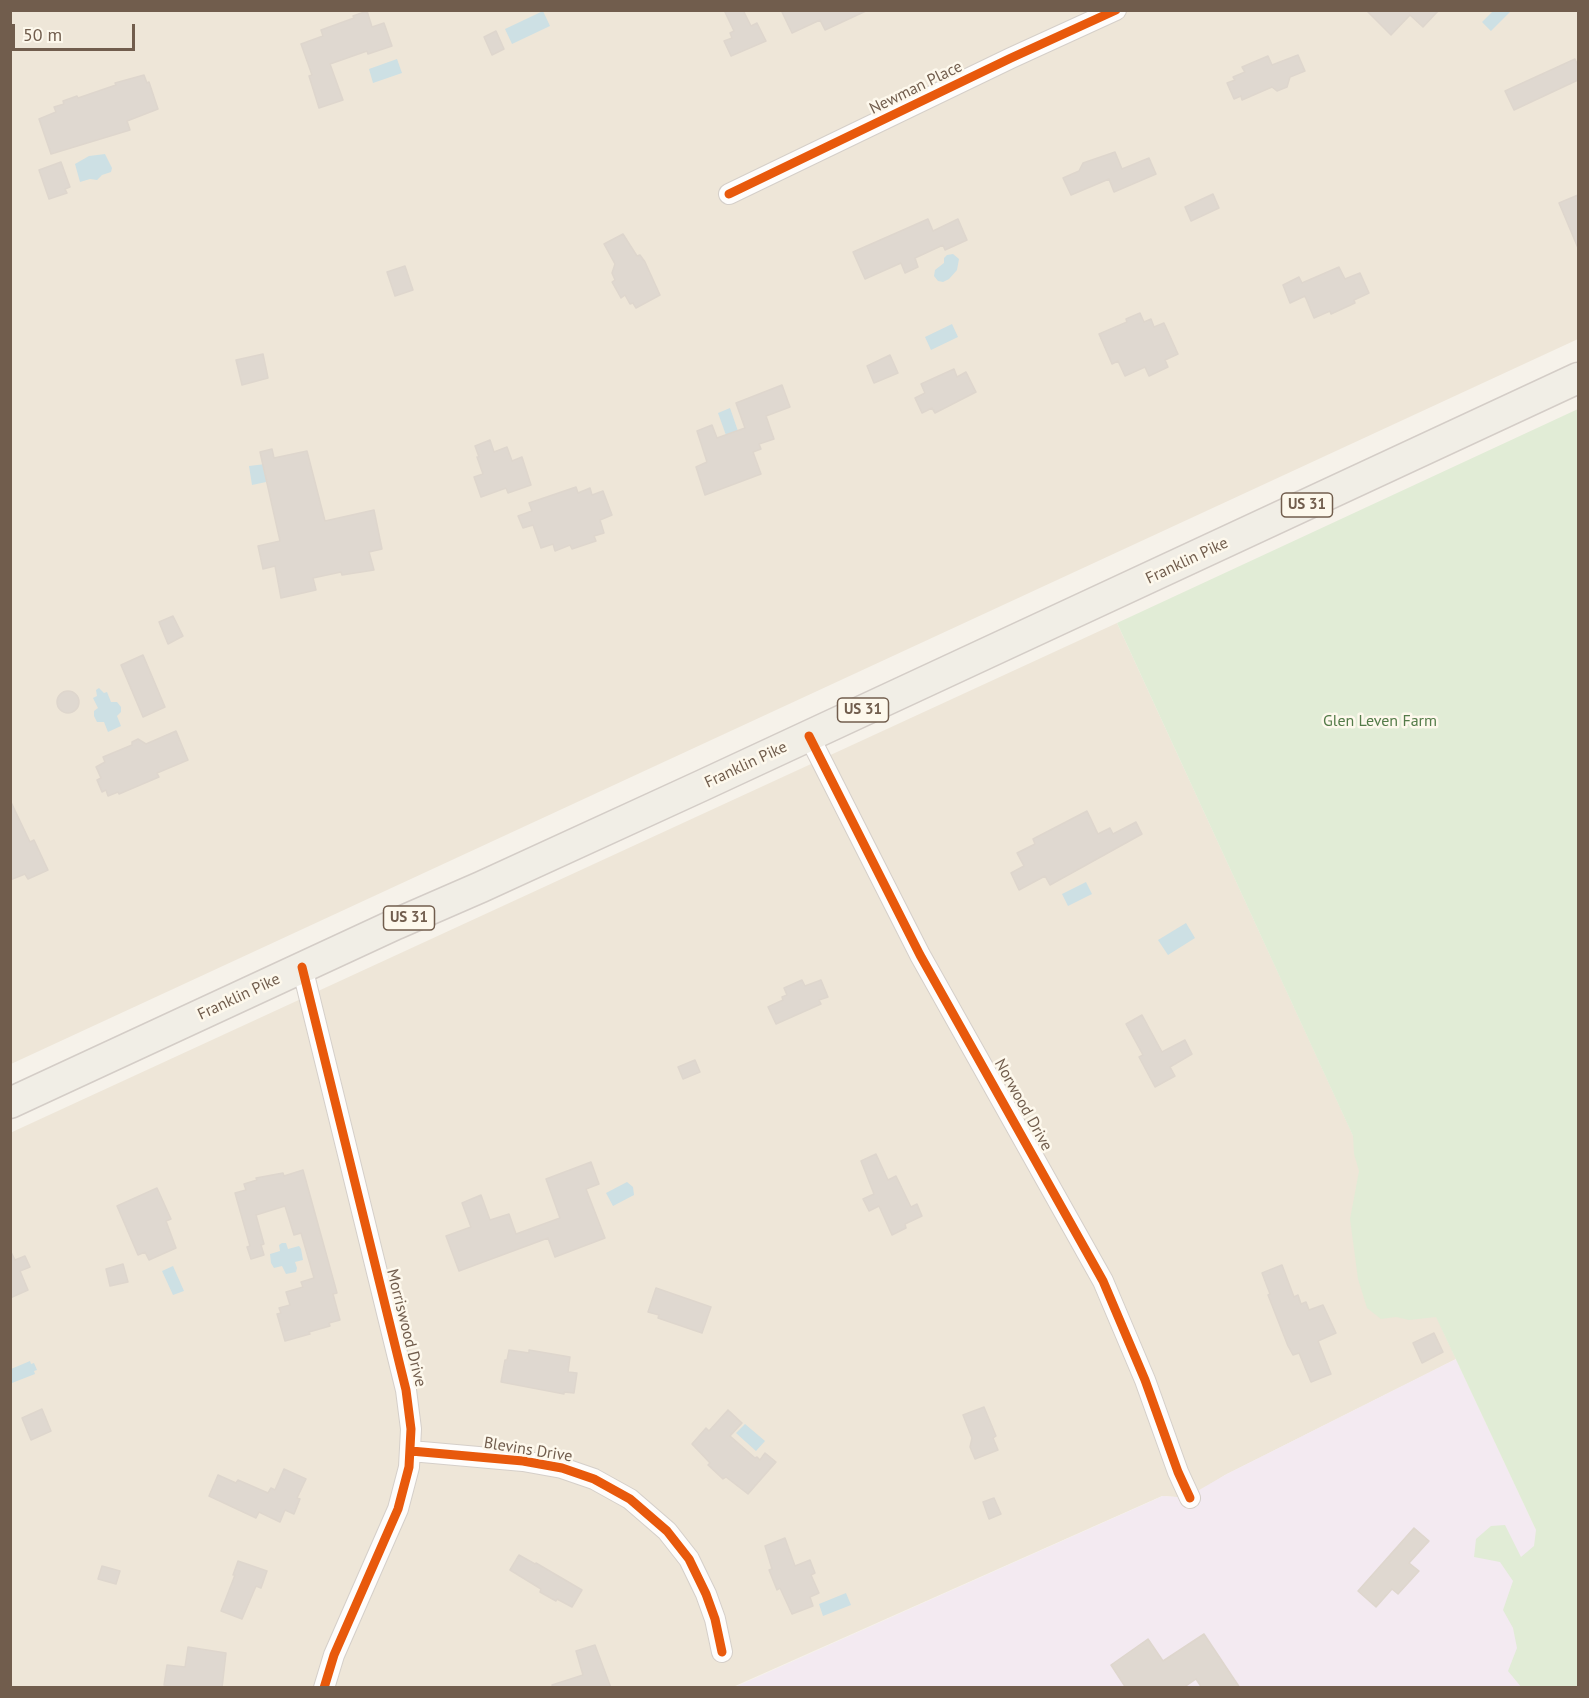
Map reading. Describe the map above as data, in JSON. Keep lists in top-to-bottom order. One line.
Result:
{"streets":{"main road":["US 31","Franklin Pike"],"street":["Newman Place","Norwood Drive","Morriswood Drive","Blevins Drive"]},"crossings":[["Franklin Pike","Norwood Drive"],["Franklin Pike","Morriswood Drive"],["Morriswood Drive","Blevins Drive"]],"parks":["Glen Leven Farm"],"scale_bar":"50 m"}
